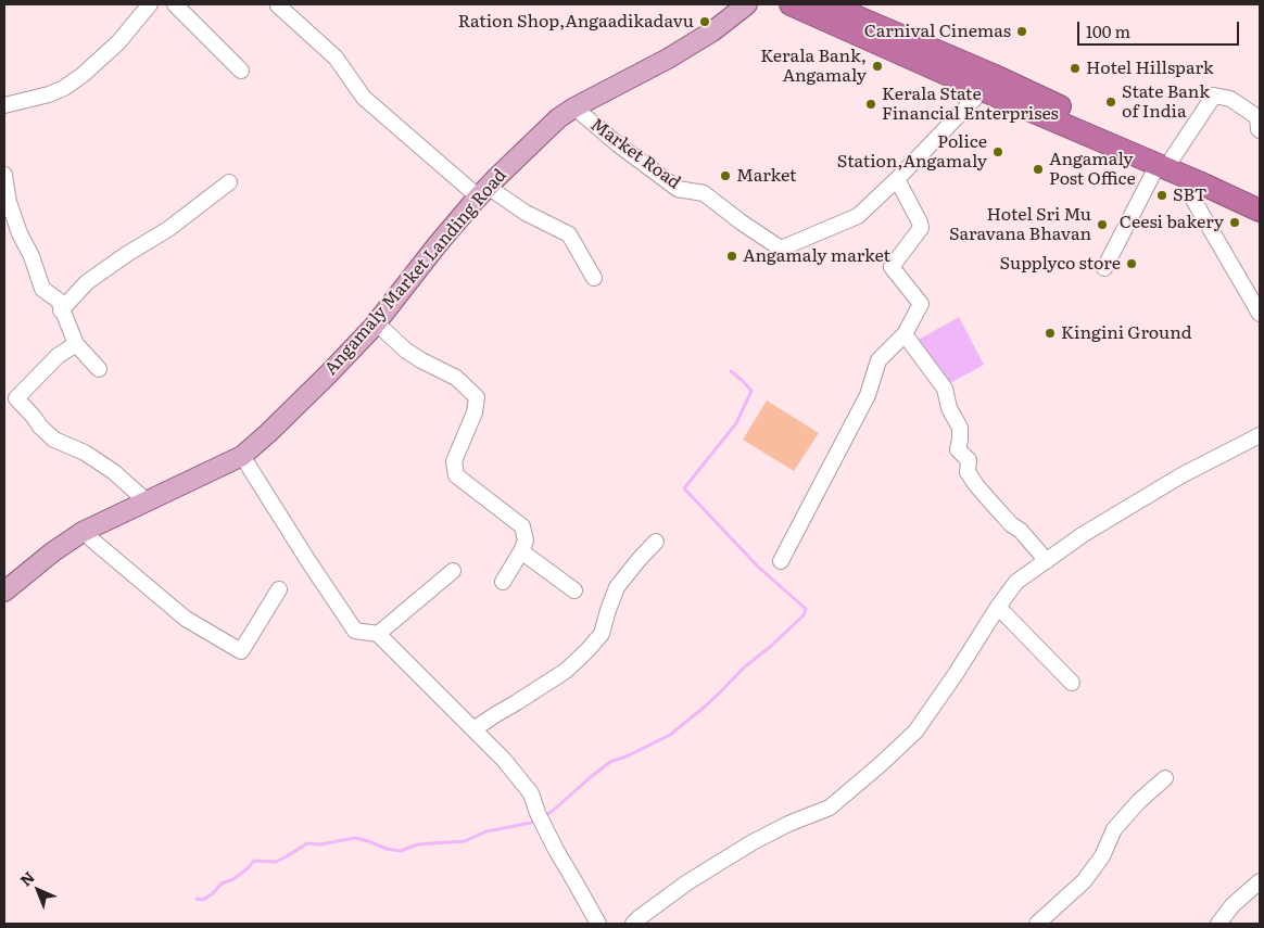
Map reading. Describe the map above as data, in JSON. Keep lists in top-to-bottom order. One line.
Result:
{"streets":{"main road":["Angamaly Market Landing Road"],"street":["Market Road"]},"crossings":[["Market Road","Angamaly Market Landing Road"]],"places":["Ration Shop,Angaadikadavu","Carnival Cinemas","Kerala Bank, Angamaly","Hotel Hillspark","State Bank of India","Kerala State Financial Enterprises","Police Station,Angamaly","Angamaly Post Office","Market","SBT","Ceesi bakery","Hotel Sri Mu Saravana Bhavan","Angamaly market","Supplyco store","Kingini Ground"],"scale_bar":"100 m","north":"top left"}
